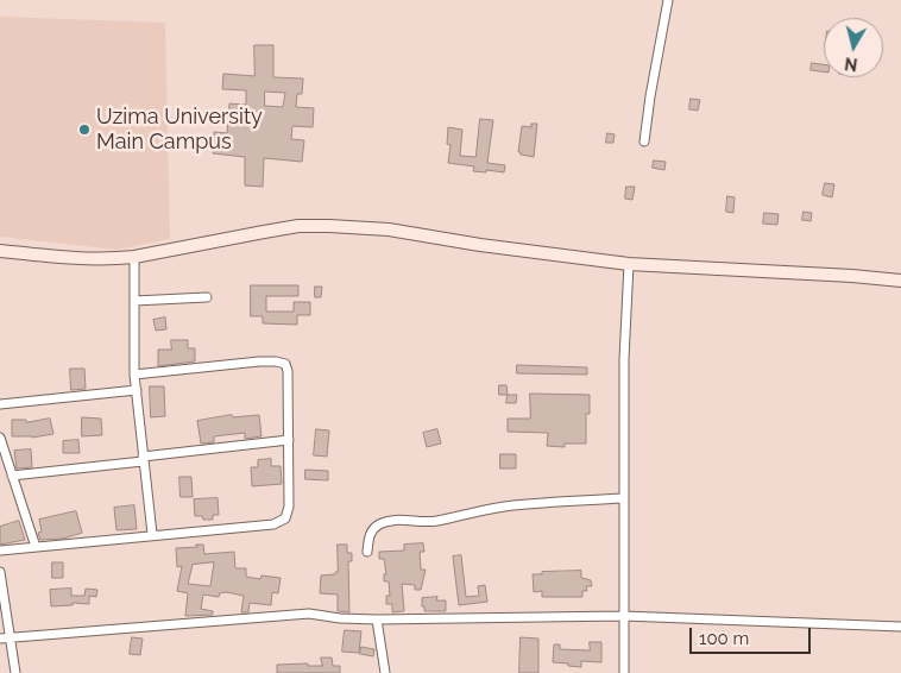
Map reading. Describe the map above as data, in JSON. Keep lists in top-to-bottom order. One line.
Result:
{"places":["Uzima University Main Campus"],"scale_bar":"100 m","north":"bottom"}
